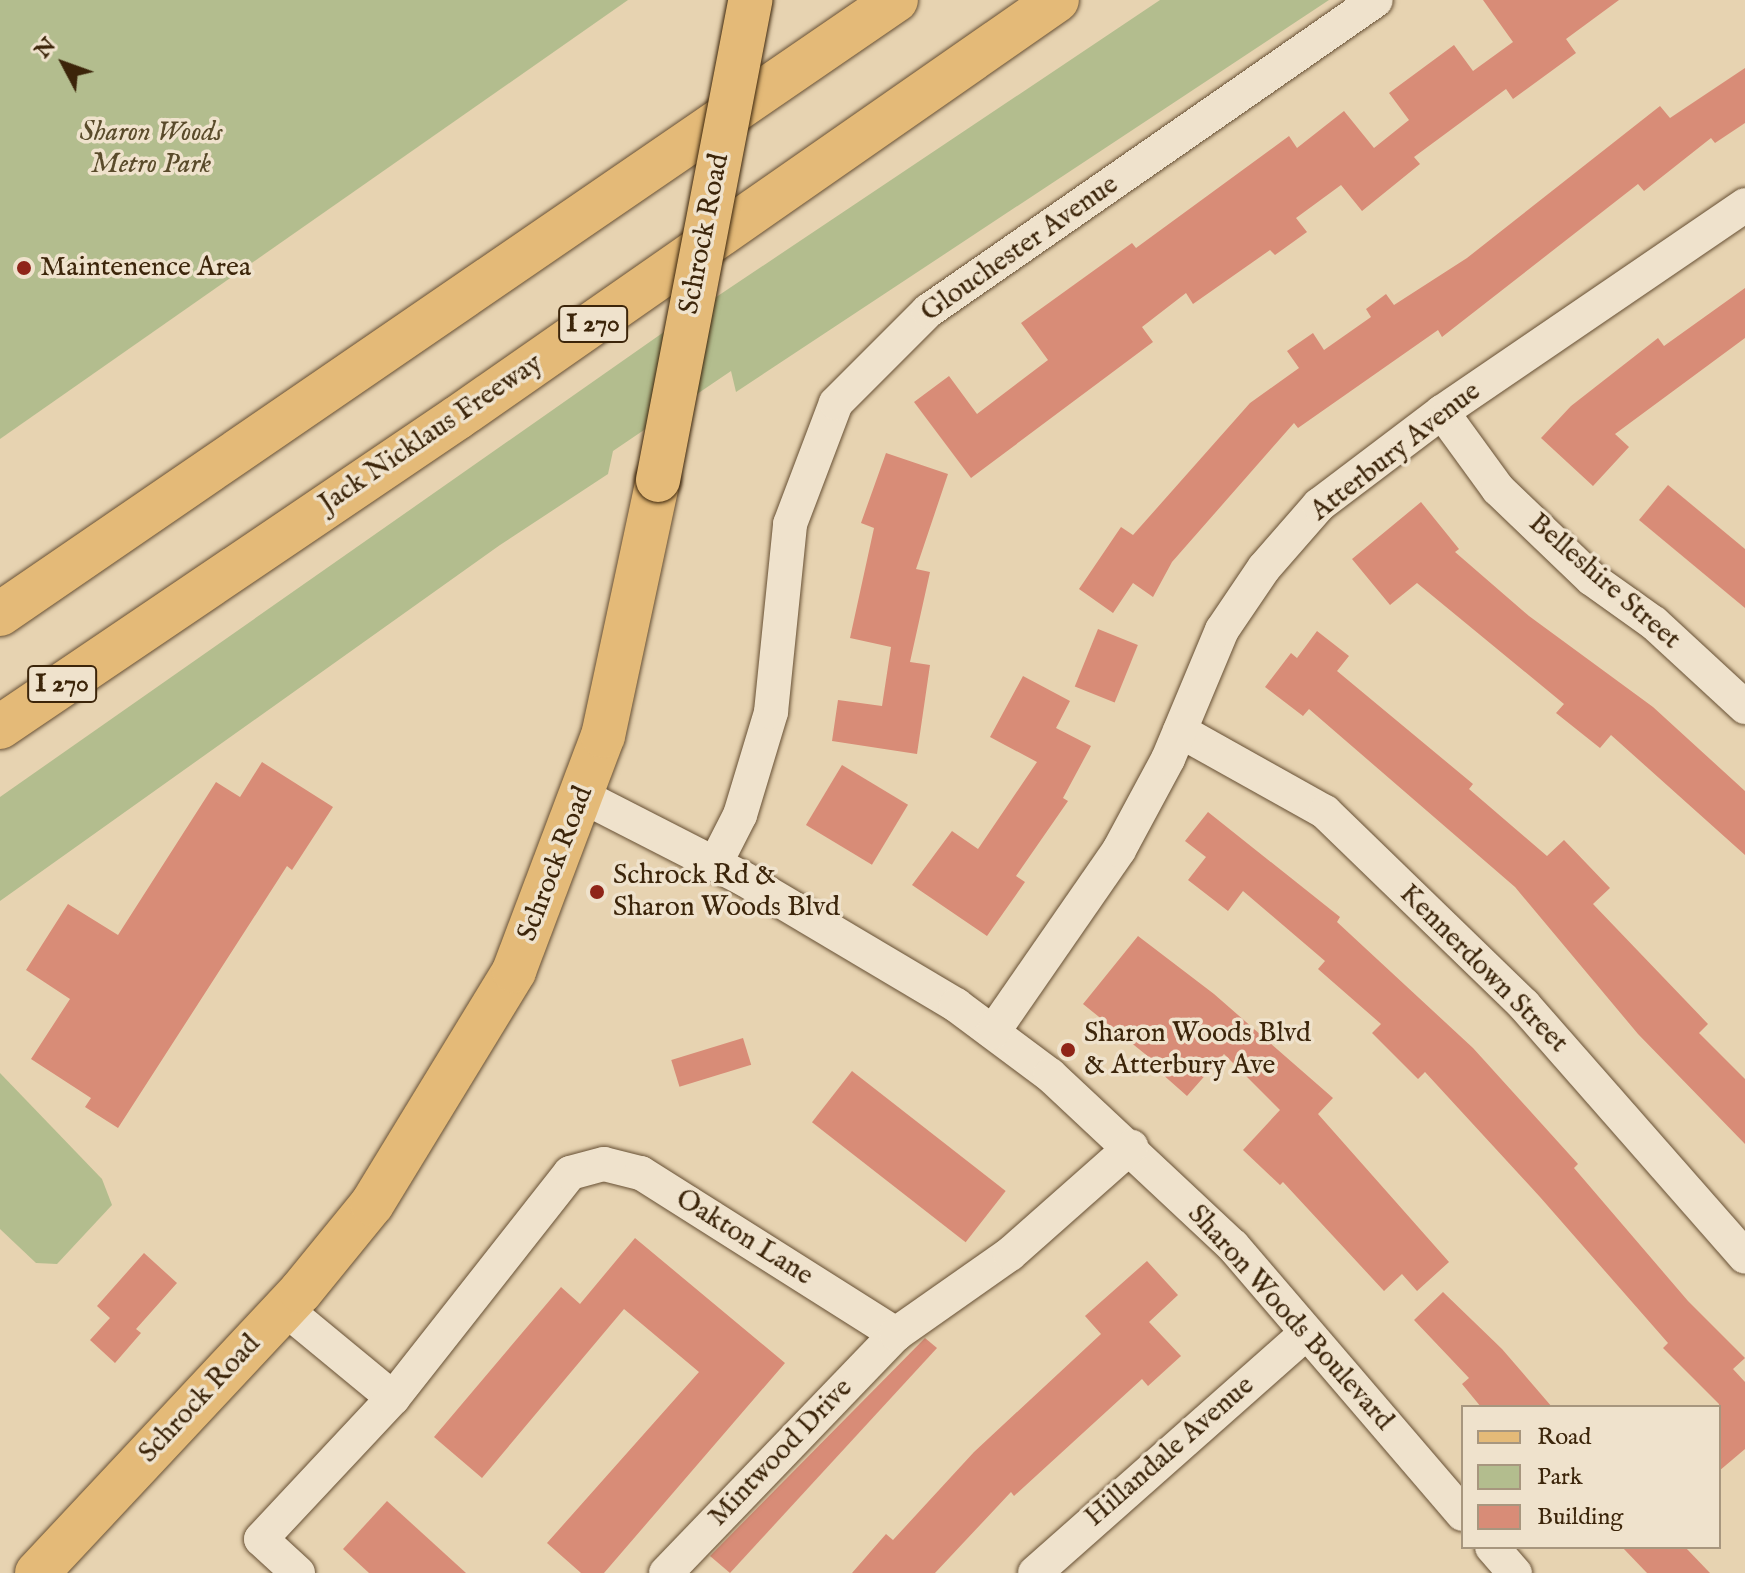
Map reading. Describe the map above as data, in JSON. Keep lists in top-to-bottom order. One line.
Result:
{"streets":{"main road":["Schrock Road","I 270","Jack Nicklaus Freeway"],"street":["Glouchester Avenue","Atterbury Avenue","Belleshire Street","Kennerdown Street","Oakton Lane","Sharon Woods Boulevard","Hillandale Avenue","Mintwood Drive"]},"crossings":[["Schrock Road","Sharon Woods Boulevard"],["Glouchester Avenue","Sharon Woods Boulevard"],["Atterbury Avenue","Belleshire Street"],["Atterbury Avenue","Kennerdown Street"],["Atterbury Avenue","Sharon Woods Boulevard"],["Oakton Lane","Mintwood Drive"],["Sharon Woods Boulevard","Hillandale Avenue"]],"parks":["Sharon Woods Metro Park"],"places":["Maintenence Area","Schrock Rd & Sharon Woods Blvd","Sharon Woods Blvd & Atterbury Ave"],"legend":["Road","Park","Building"],"north":"top left"}
